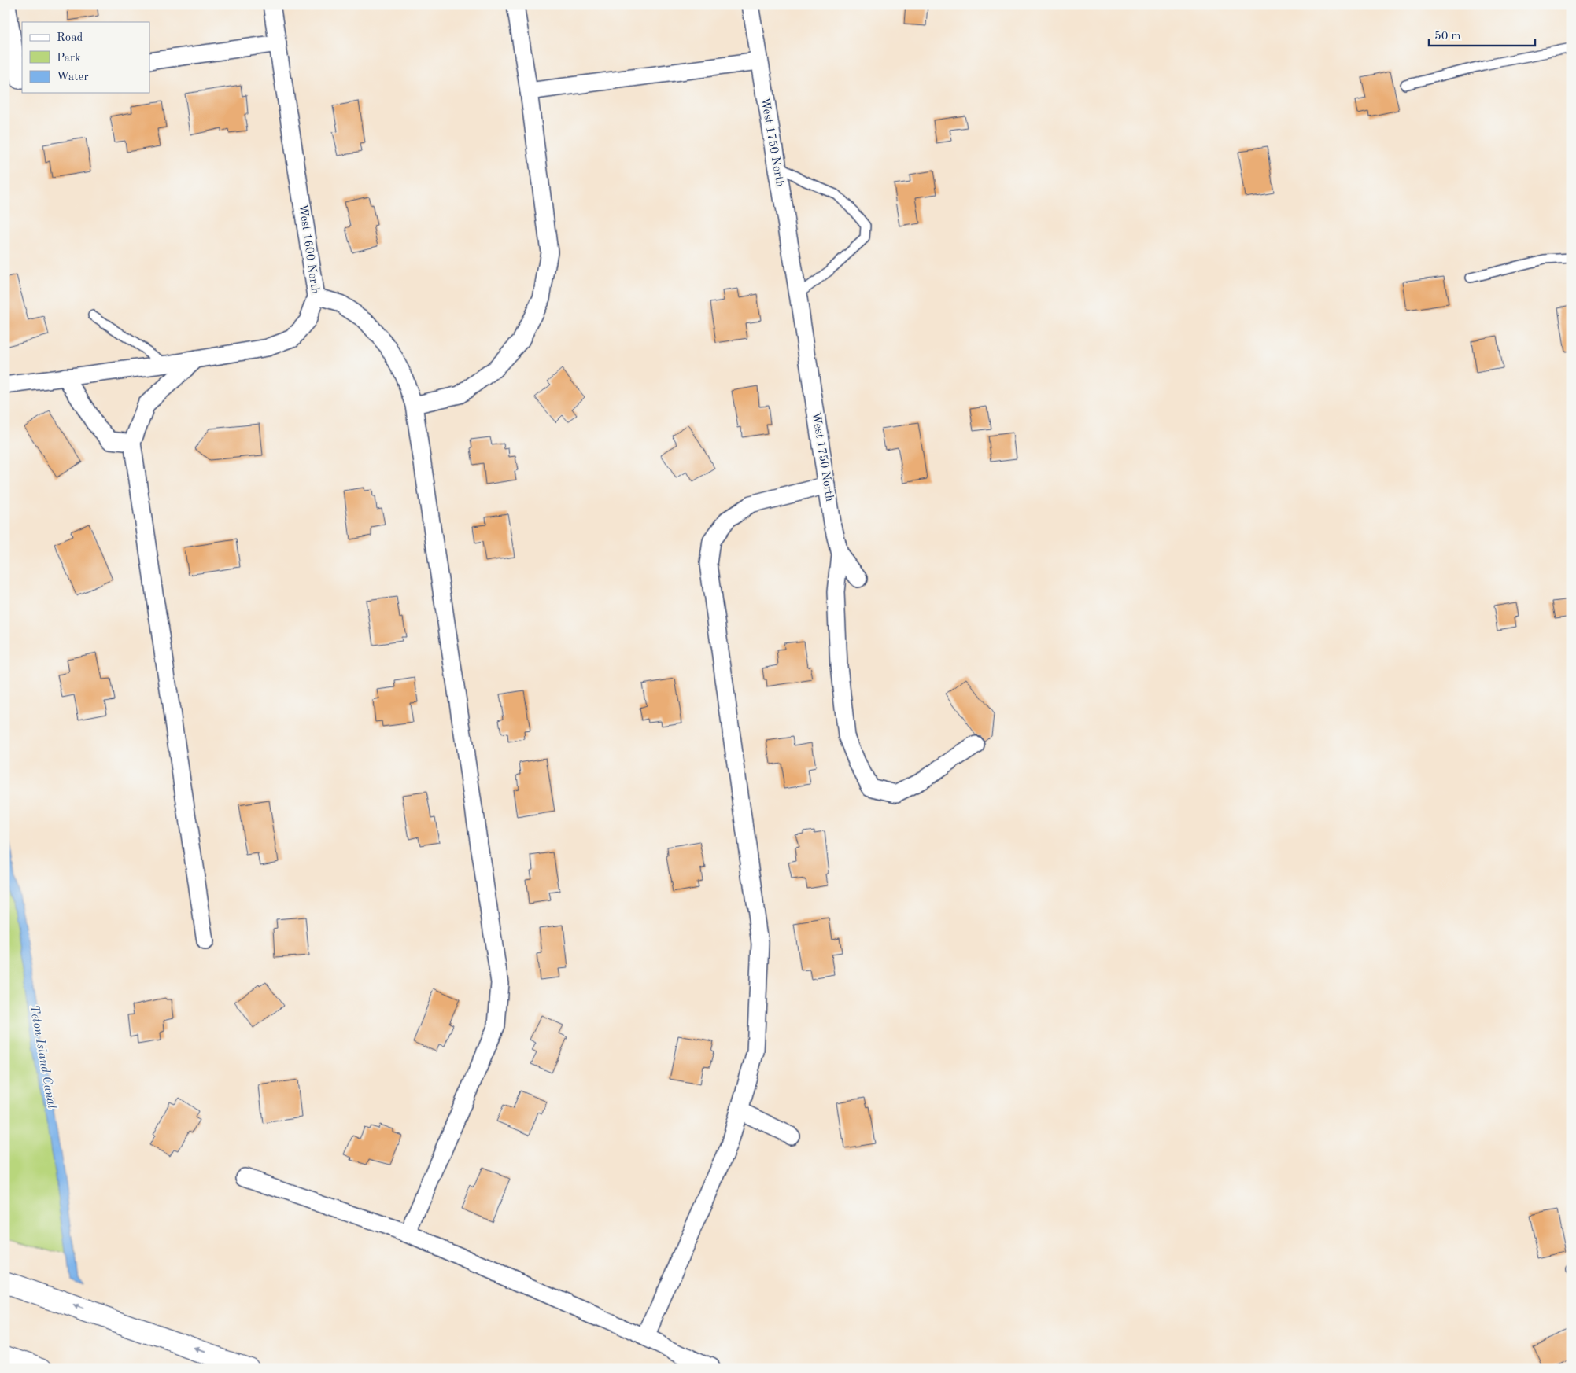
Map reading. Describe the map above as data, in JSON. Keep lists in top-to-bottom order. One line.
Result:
{"streets":{"street":["West 1750 North","West 1600 North"]},"water":["Teton Island Canal"],"legend":["Road","Park","Water"],"scale_bar":"50 m"}
